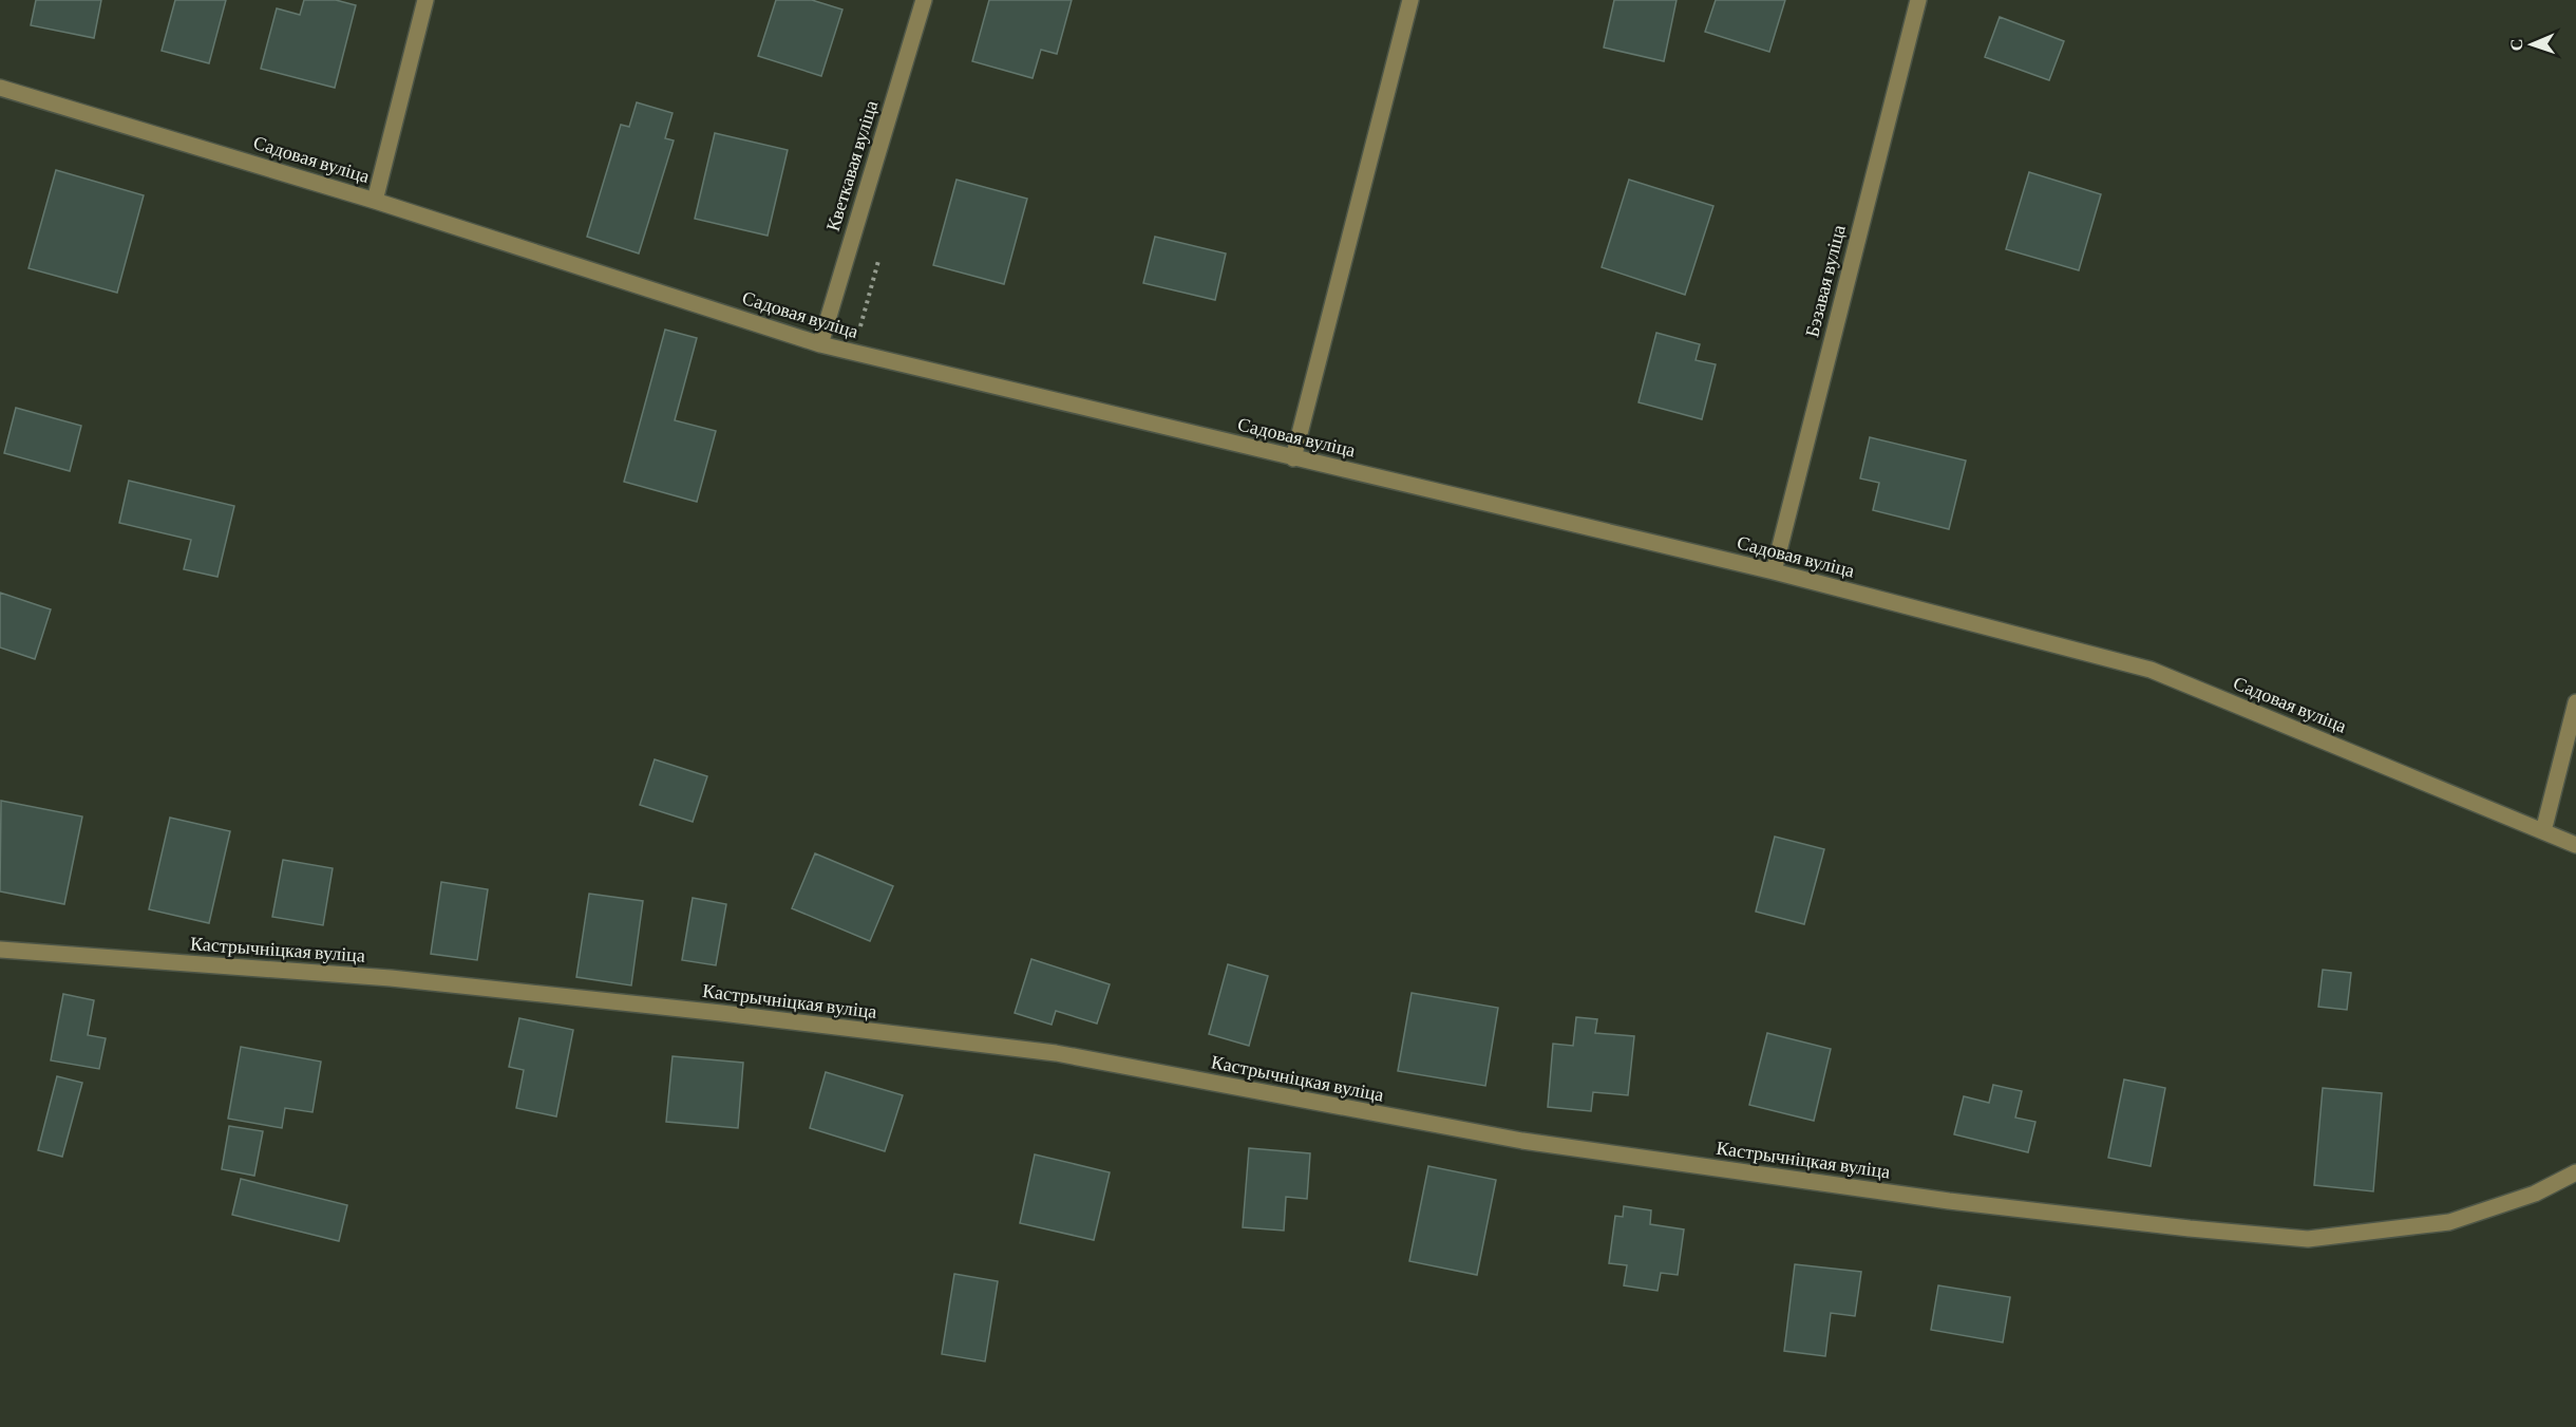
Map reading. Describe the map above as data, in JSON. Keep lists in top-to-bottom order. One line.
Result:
{"streets":{"street":["Садовая вуліца","Кветкавая вуліца","Бэзавая вуліца","Кастрычніцкая вуліца"]},"crossings":[["Садовая вуліца","Кветкавая вуліца"],["Садовая вуліца","Бэзавая вуліца"]],"north":"left"}
